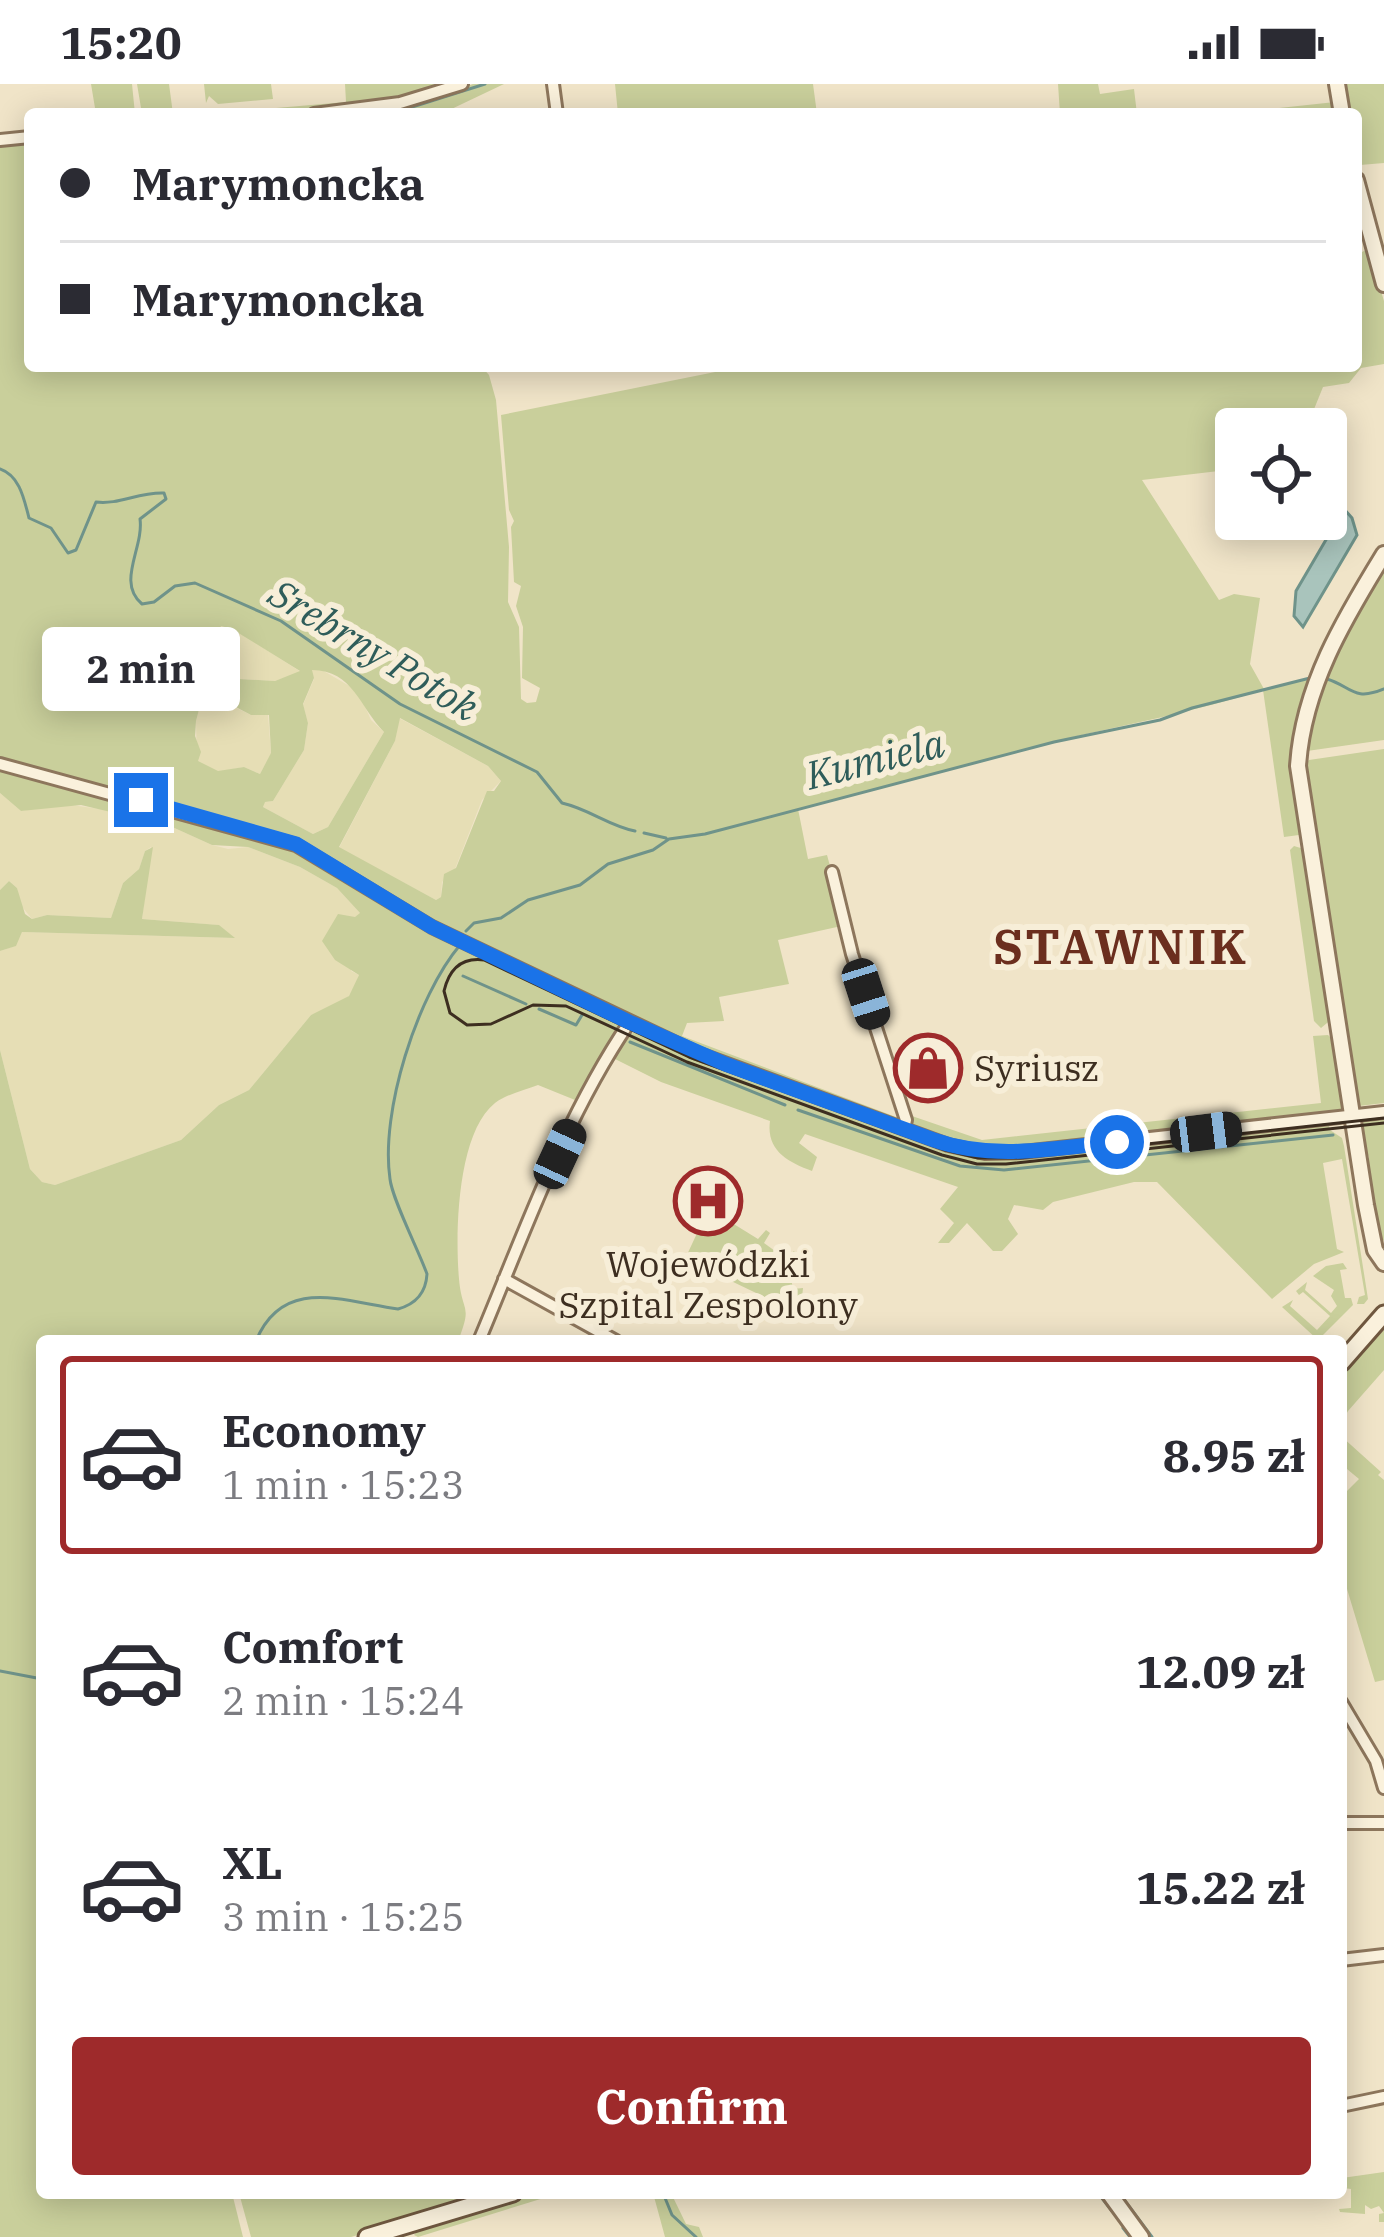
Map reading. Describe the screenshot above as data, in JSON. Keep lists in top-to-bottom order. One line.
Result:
{"districts":["STAWNIK"],"water":["Srebrny Potok","Kumiela"],"places":{"shop":["Syriusz"],"hospital":["Wojewódzki Szpital Zespolony"]},"page":{"status":"15:20","banner":["Marymoncka","Marymoncka"],"bubble":"2 min","list":[{"name":"Economy","note":"1 min · 15:23","value":"8.95 zł"},{"name":"Comfort","note":"2 min · 15:24","value":"12.09 zł"},{"name":"XL","note":"3 min · 15:25","value":"15.22 zł"}],"buttons":"Confirm"}}
